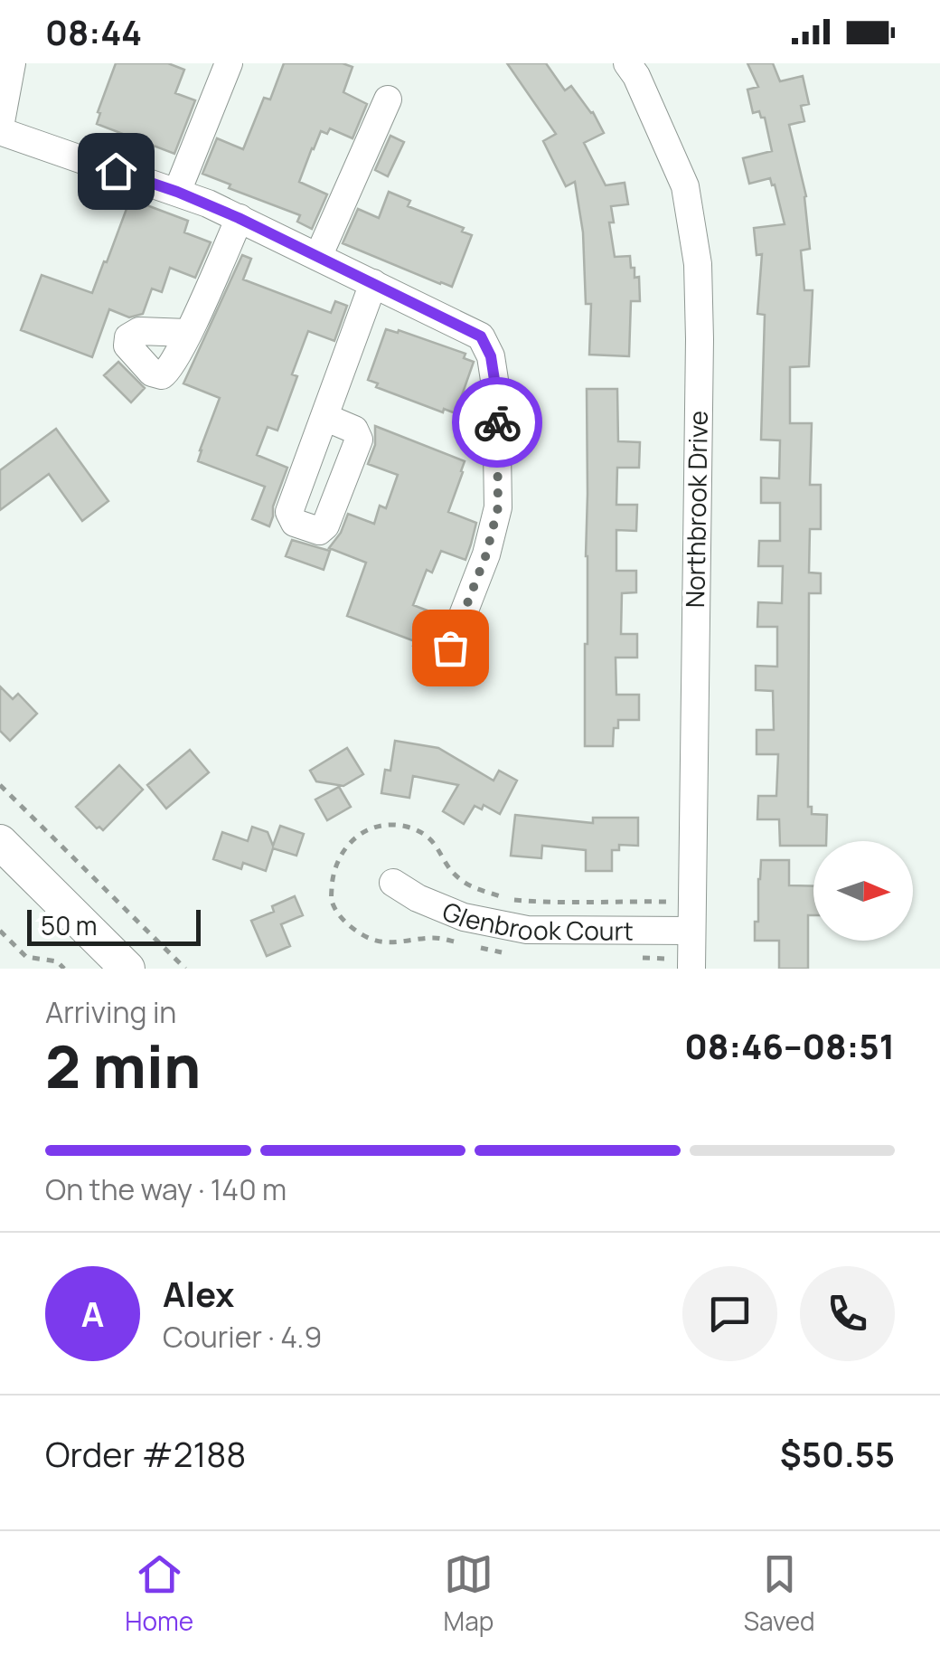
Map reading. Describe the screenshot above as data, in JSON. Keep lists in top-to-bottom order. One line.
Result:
{"streets":{"street":["Northbrook Drive","Glenbrook Court"]},"crossings":[["Northbrook Drive","Glenbrook Court"]],"scale_bar":"50 m","north":"right","page":{"status":"08:44","scale":"50 m","heading":["2 min","Arriving in","08:46–08:51"],"panel":["Alex","Courier · 4.9","Order #2188","$50.55"],"bar":"On the way · 140 m","round":"A","tabs":["Home","Map","Saved"]}}
